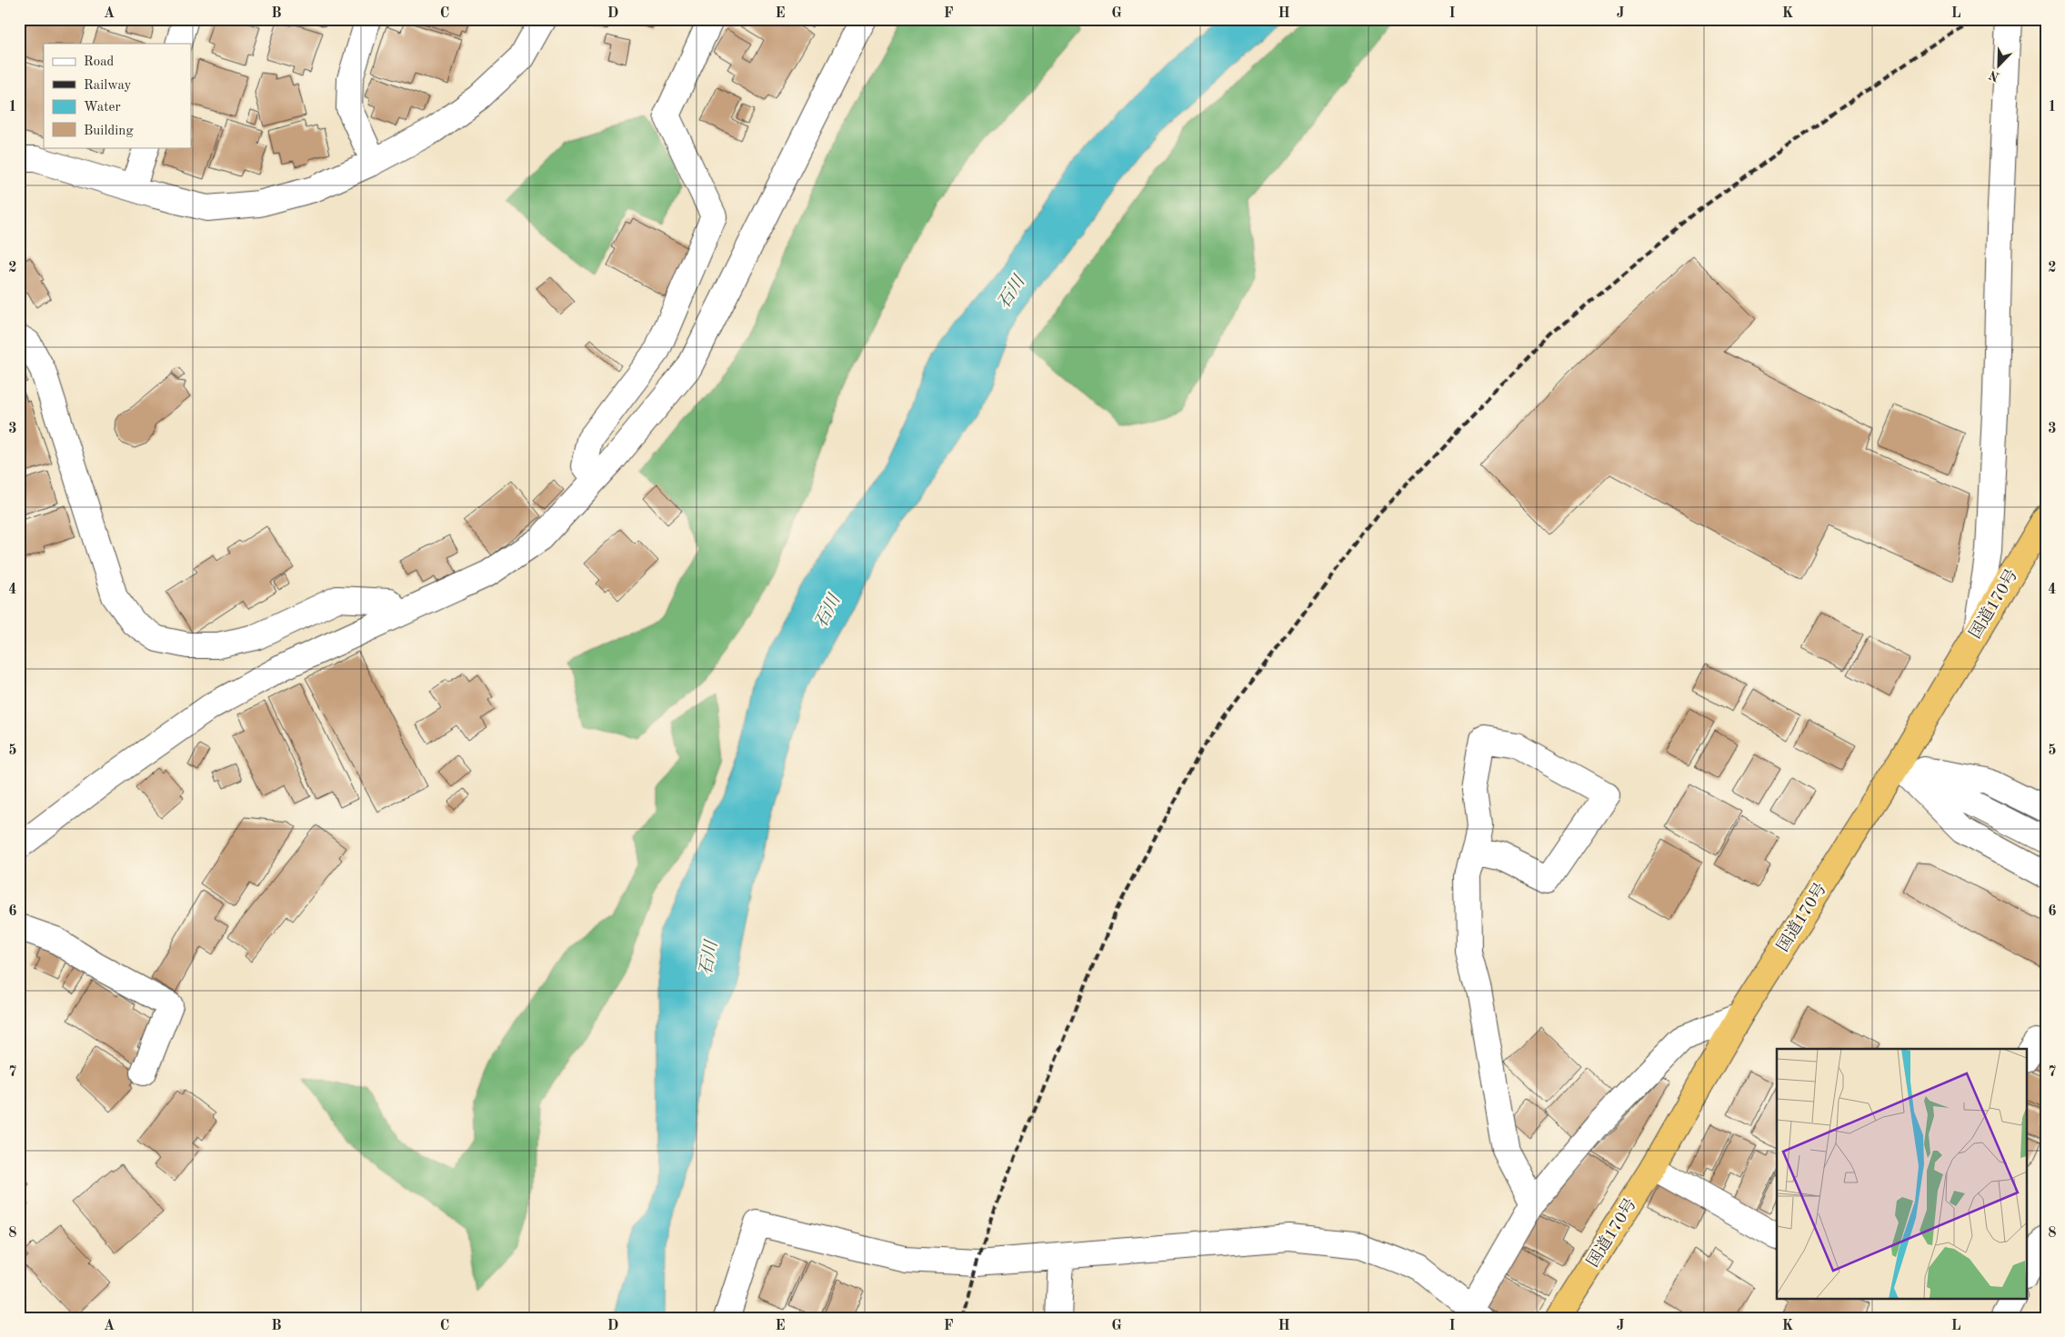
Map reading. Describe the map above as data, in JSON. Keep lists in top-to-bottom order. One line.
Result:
{"streets":{"highway":["国道170号"]},"water":["石川"],"legend":["Road","Railway","Water","Building"],"north":"bottom left","grid":{"columns":["A","B","C","D","E","F","G","H","I","J","K","L"],"rows":["1","2","3","4","5","6","7","8"]}}
